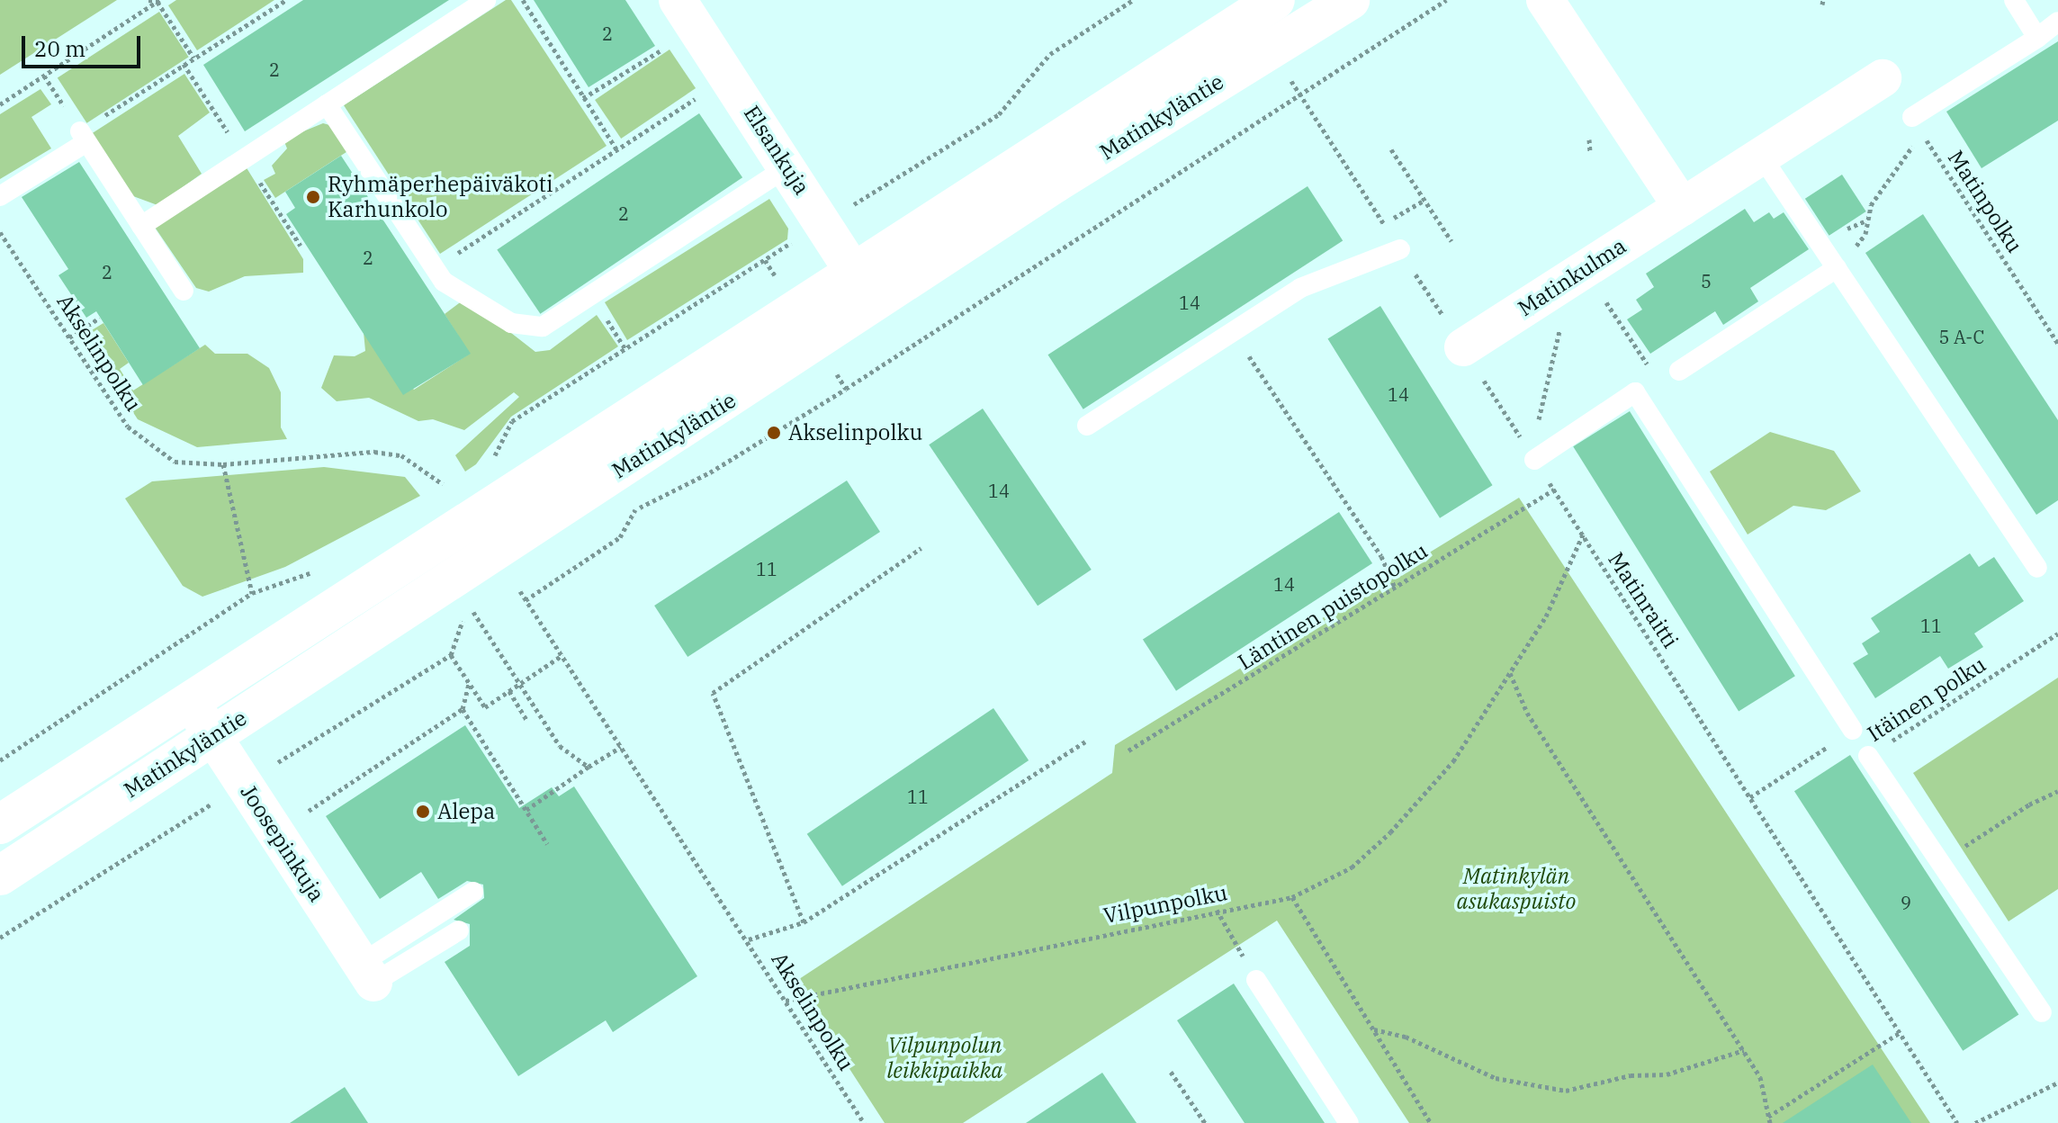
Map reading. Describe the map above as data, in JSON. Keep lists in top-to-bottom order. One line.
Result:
{"streets":{"main road":["Matinkyläntie"],"street":["Elsankuja","Matinkulma","Joosepinkuja"],"path":["Matinpolku","Akselinpolku","Matinraitti","Läntinen puistopolku","Itäinen polku","Vilpunpolku"]},"crossings":[["Matinkyläntie","Elsankuja"],["Matinkyläntie","Joosepinkuja"],["Matinkulma","Matinraitti"],["Akselinpolku","Vilpunpolku"],["Matinraitti","Läntinen puistopolku"],["Matinraitti","Itäinen polku"],["Matinraitti","Vilpunpolku"]],"parks":["Matinkylän asukaspuisto","Vilpunpolun leikkipaikka"],"places":["Ryhmäperhepäiväkoti Karhunkolo","Akselinpolku","Alepa"],"house_numbers":["2","2","2","2","2","5","14","5 A-C","14","14","11","14","11","11","9"],"scale_bar":"20 m"}
